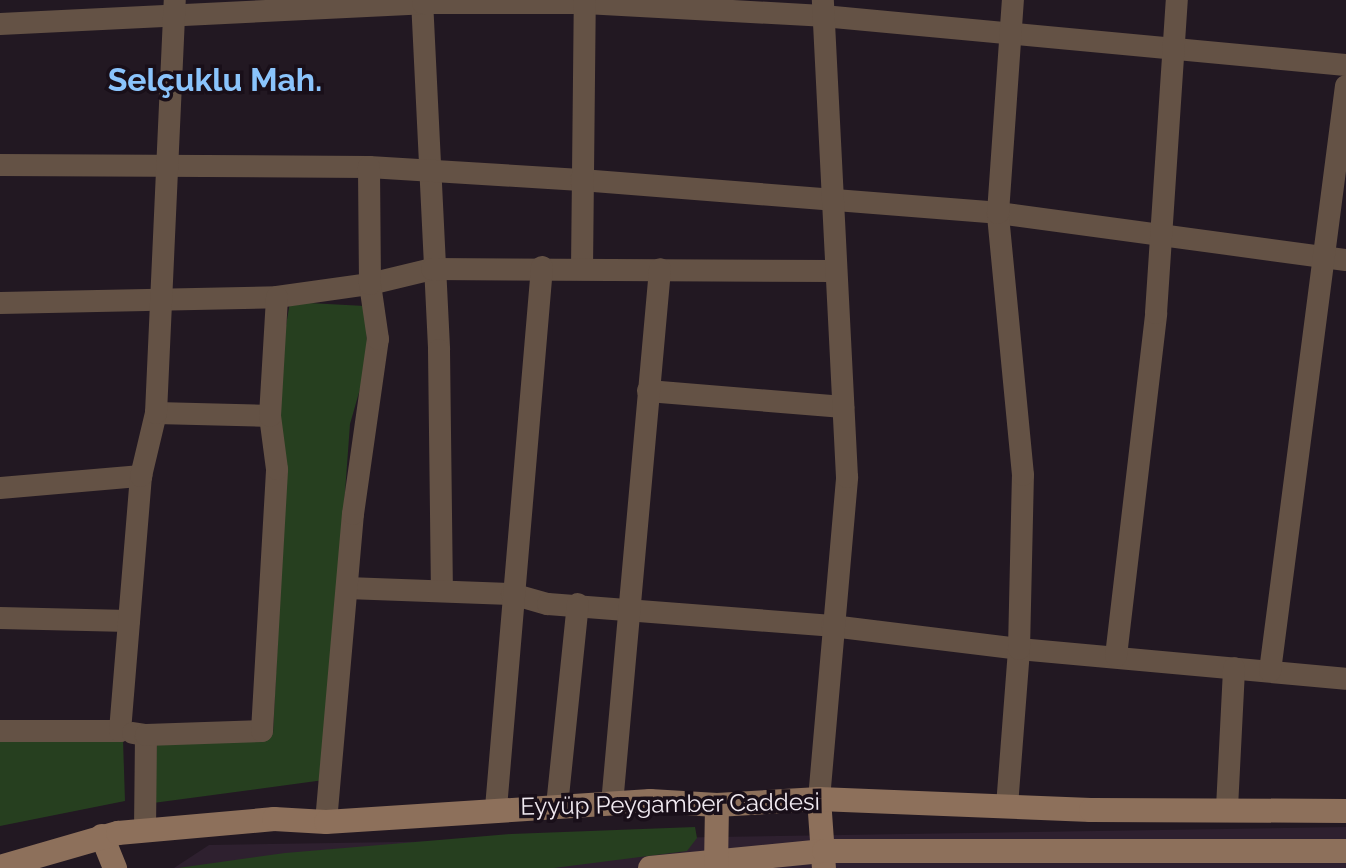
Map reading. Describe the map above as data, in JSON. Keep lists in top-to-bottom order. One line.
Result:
{"streets":{"main road":["Eyyüp Peygamber Caddesi"]},"districts":["Selçuklu Mah."]}
